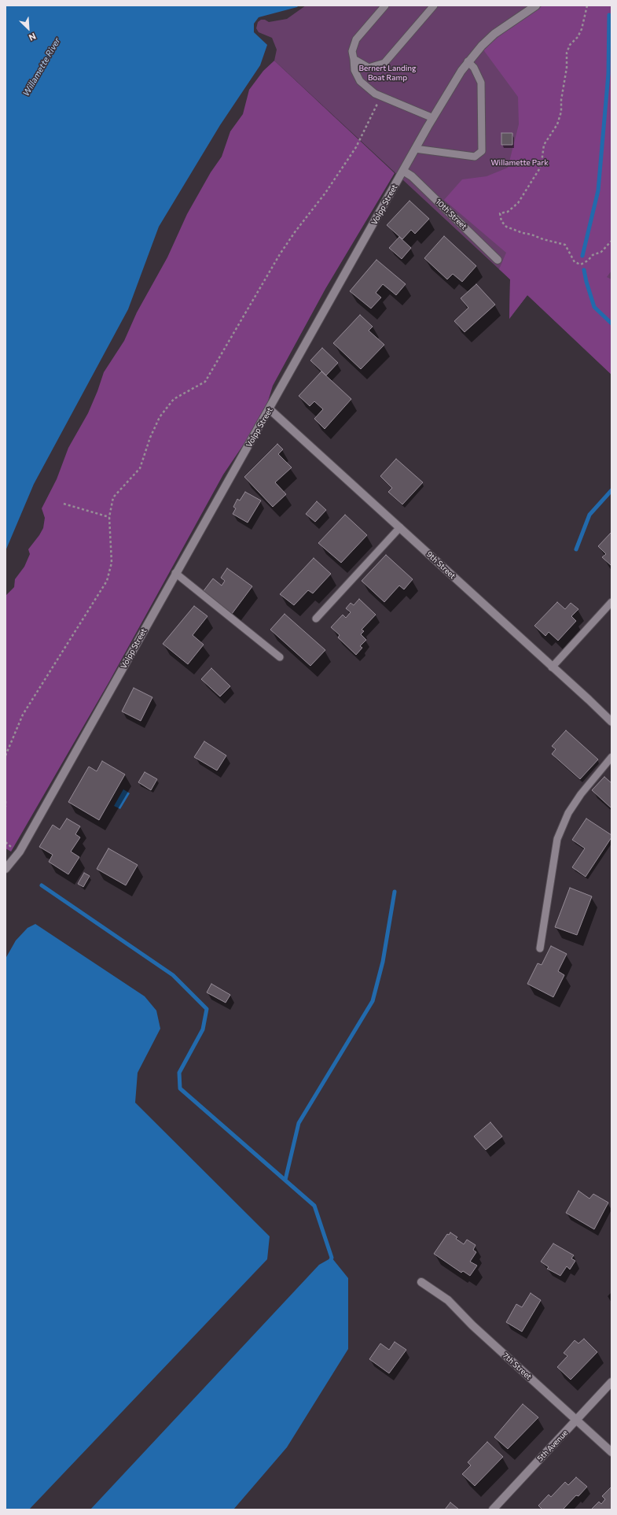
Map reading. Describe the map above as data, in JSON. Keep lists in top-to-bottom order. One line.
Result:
{"streets":{"street":["Volpp Street","10th Street","9th Street","7th Street","5th Avenue"]},"crossings":[["Volpp Street","10th Street"],["Volpp Street","9th Street"],["7th Street","5th Avenue"]],"water":["Willamette River"],"parks":["Bernert Landing Boat Ramp","Willamette Park"],"north":"bottom right"}
